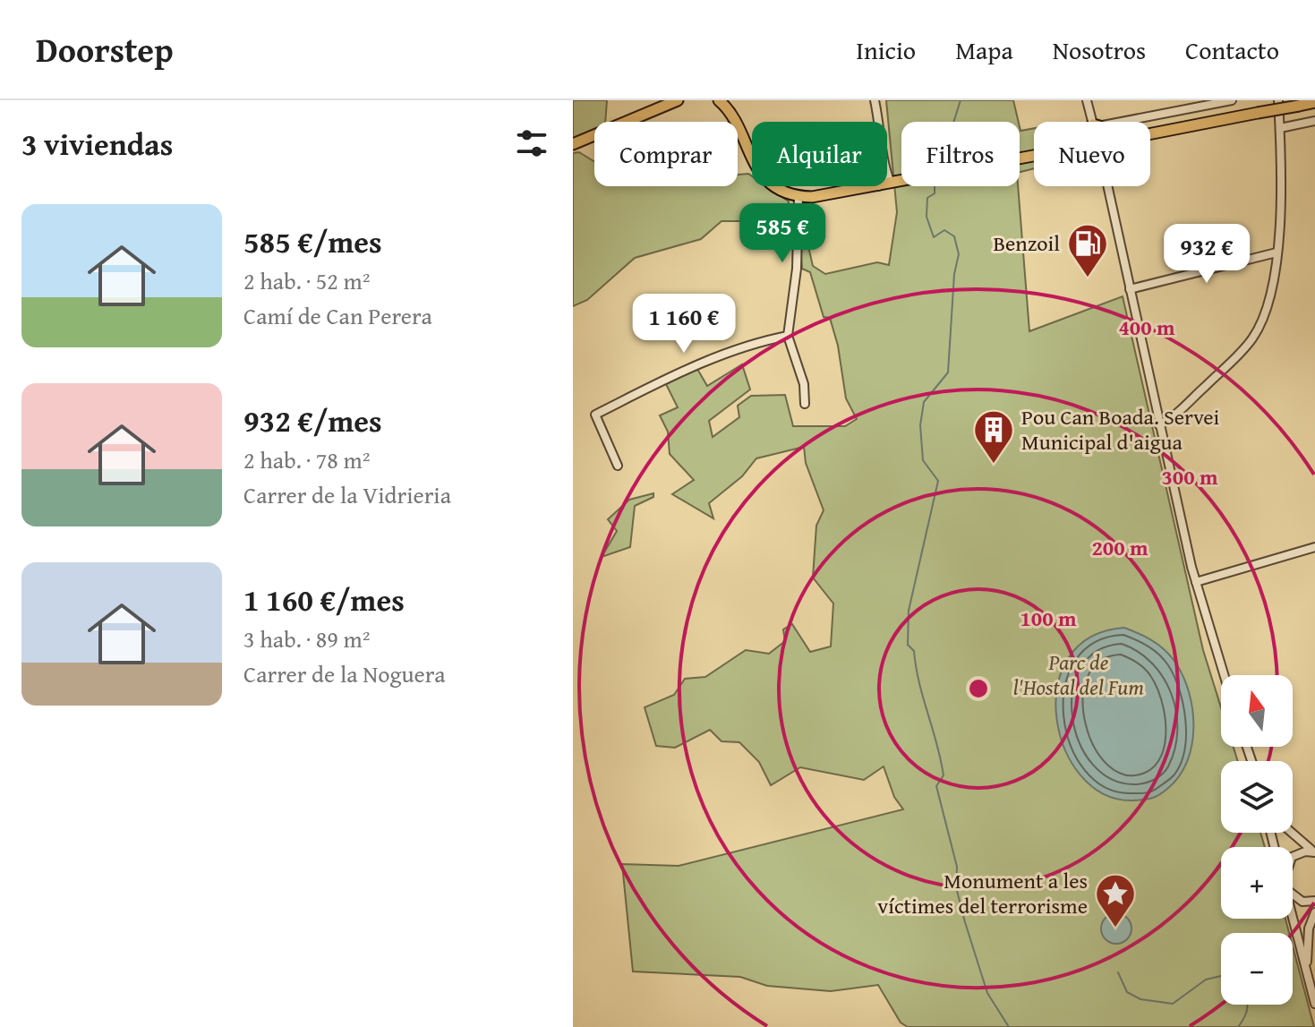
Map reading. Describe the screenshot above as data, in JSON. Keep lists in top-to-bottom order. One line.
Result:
{"parks":["Parc de l'Hostal del Fum"],"places":{"fuel station":["Benzoil"],"building":["Pou Can Boada. Servei Municipal d'aigua"],"place":["Monument a les víctimes del terrorisme"]},"north":"top","page":{"header":"Doorstep","nav":["Inicio","Mapa","Nosotros","Contacto"],"heading":"3 viviendas","chip":["Comprar","Alquilar","Filtros","Nuevo"],"list":[{"name":"585 €/mes","note":"2 hab. · 52 m² · Camí de Can Perera"},{"name":"932 €/mes","note":"2 hab. · 78 m² · Carrer de la Vidrieria"},{"name":"1 160 €/mes","note":"3 hab. · 89 m² · Carrer de la Noguera"}],"price":["585 €","932 €","1 160 €"],"map_buttons":["+","−"]},"rings":["400 m","300 m","200 m","100 m"]}
